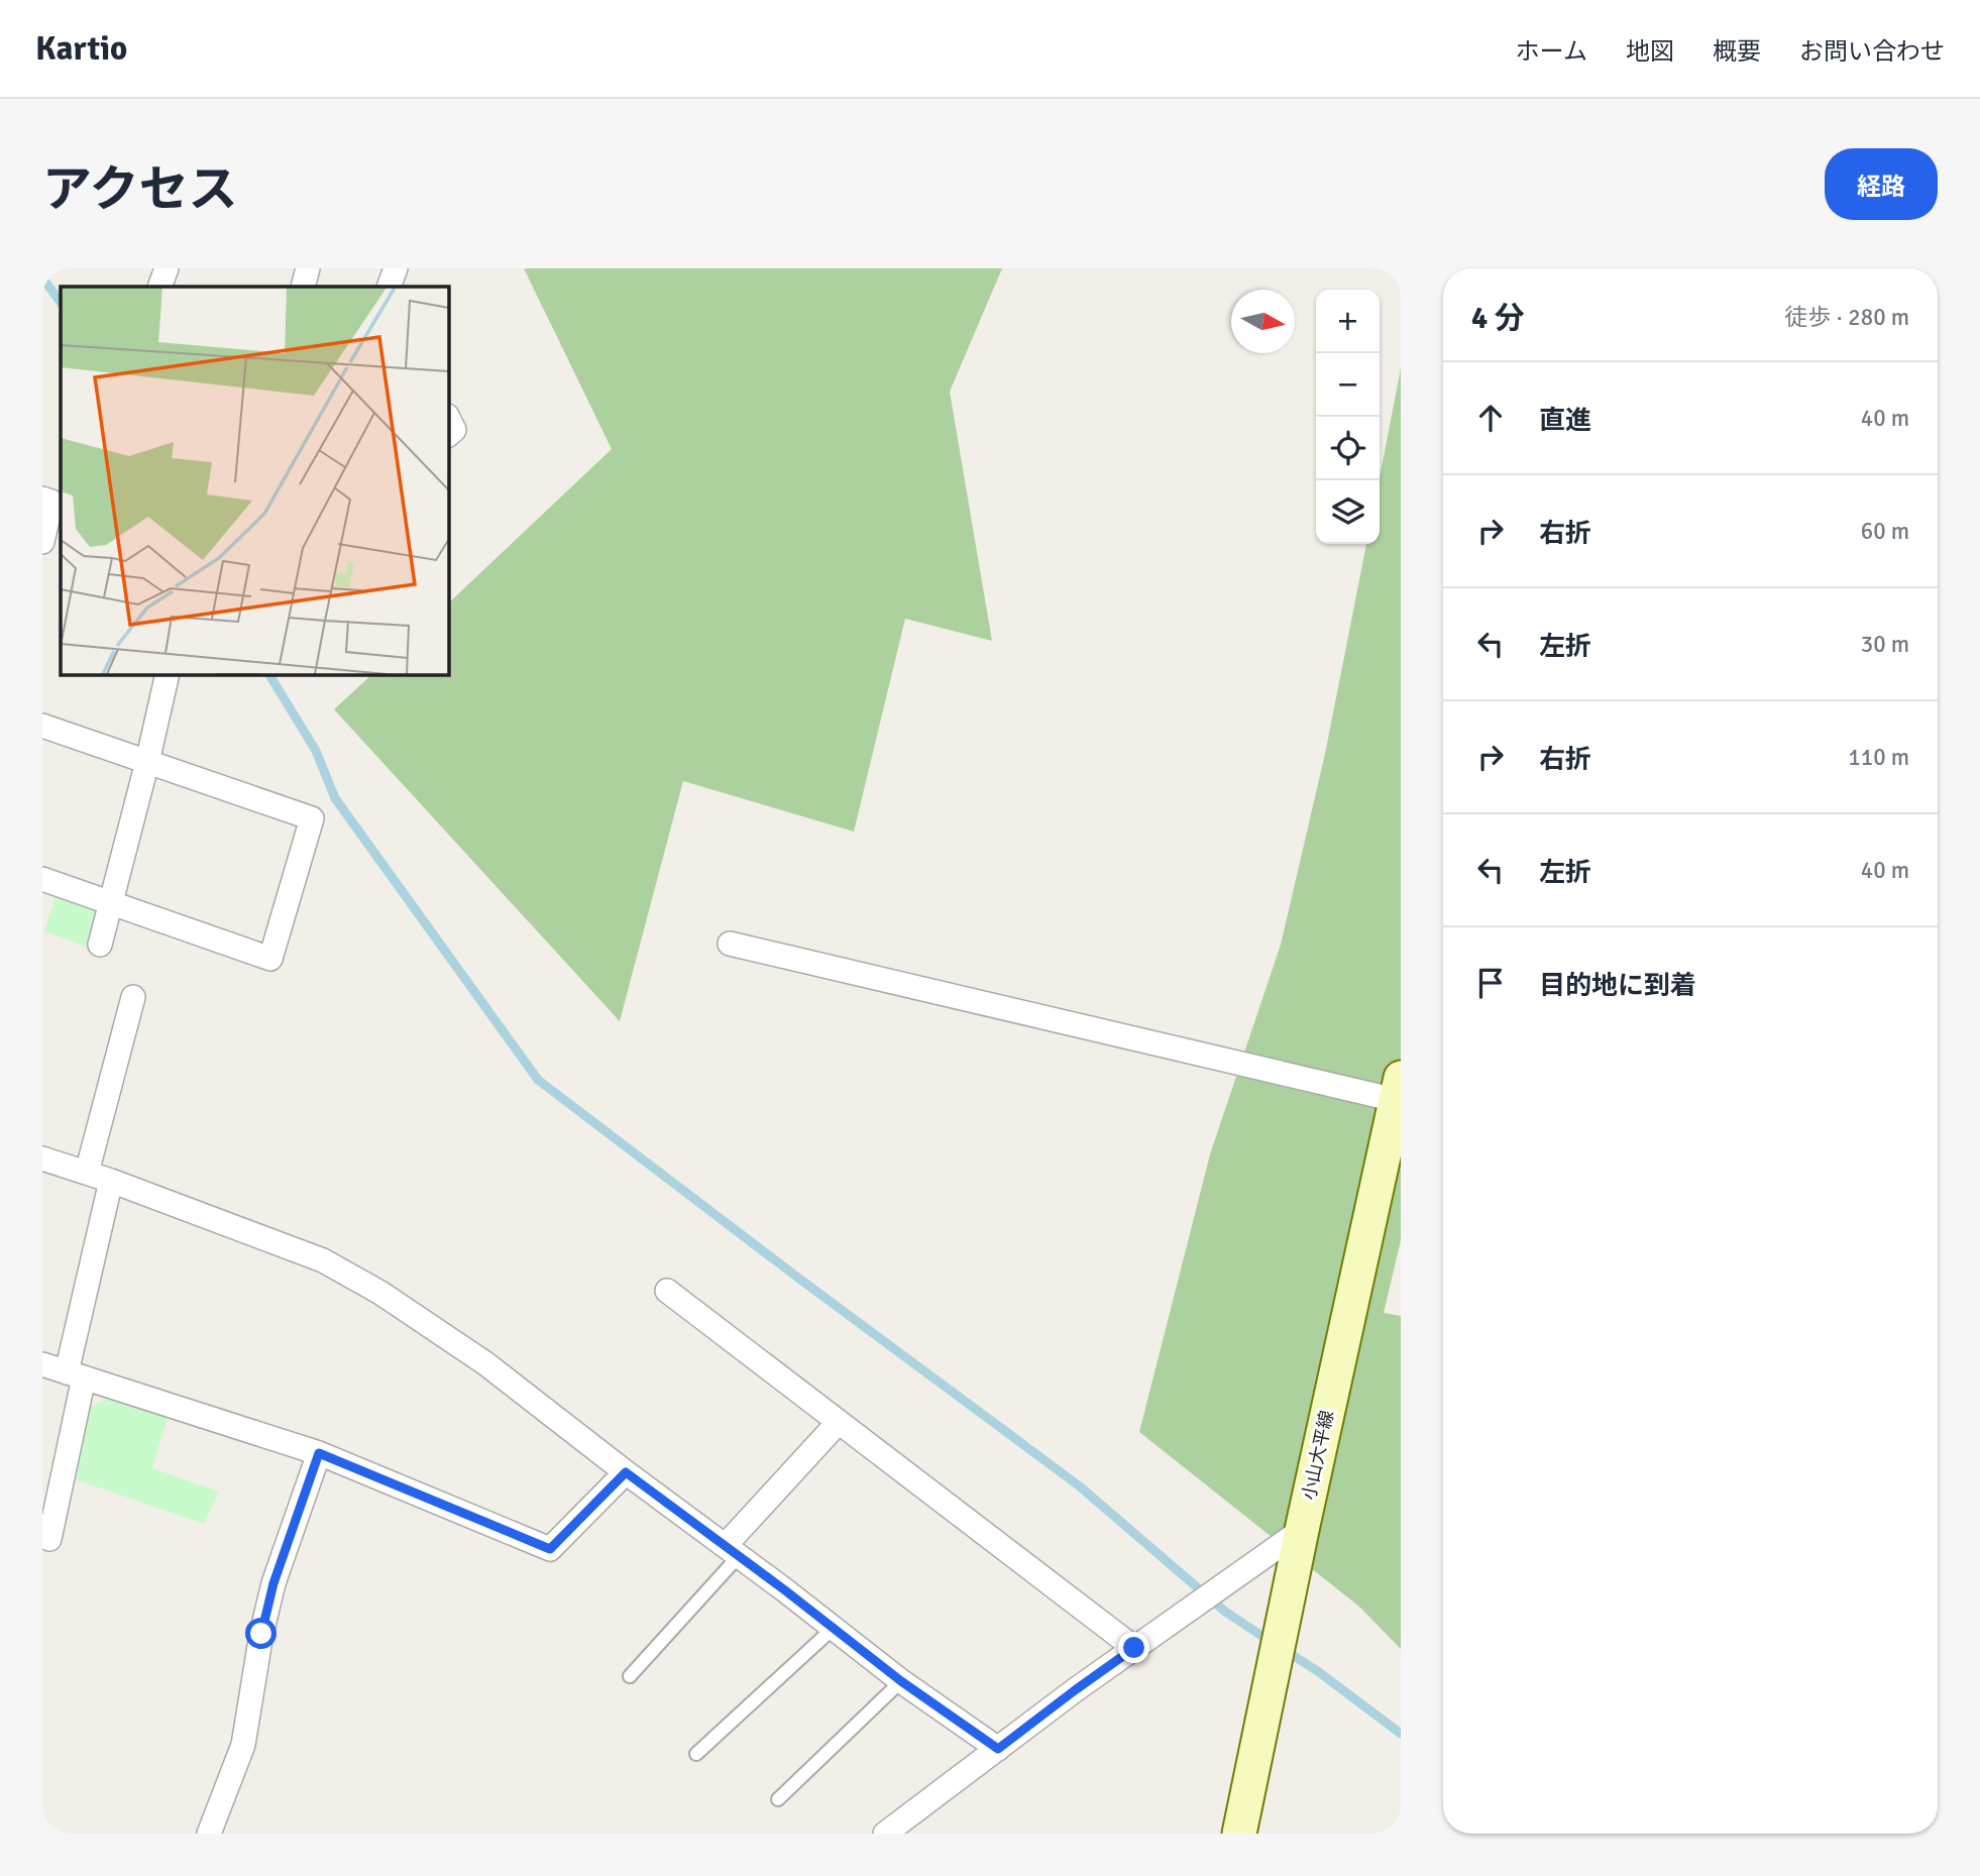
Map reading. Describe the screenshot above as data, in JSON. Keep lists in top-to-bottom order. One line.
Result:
{"streets":{"main road":["小山大平線"]},"north":"right","page":{"header":"Kartio","nav":["ホーム","地図","概要","お問い合わせ"],"title":"アクセス","buttons":"経路","heading":["4 分","徒歩 · 280 m"],"map_buttons":["+","−"],"list":[["直進","40 m"],["右折","60 m"],["左折","30 m"],["右折","110 m"],["左折","40 m"],"目的地に到着"]}}
